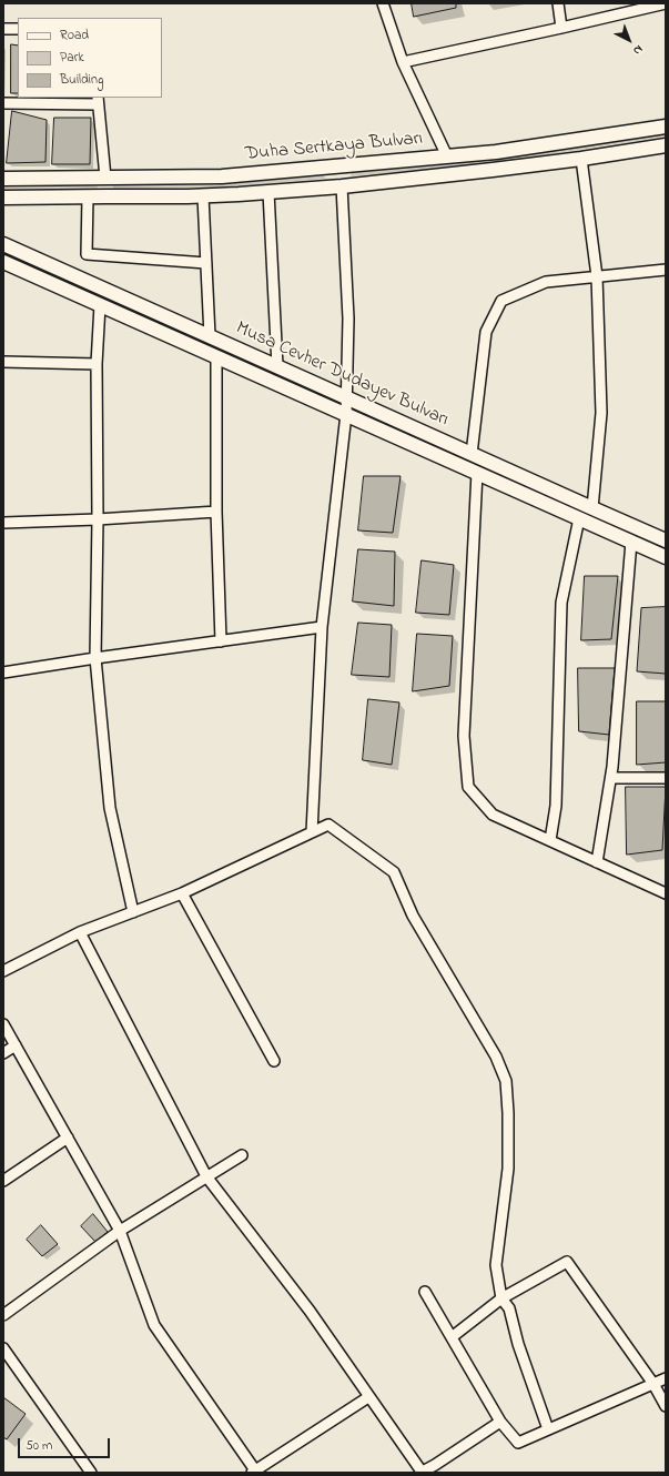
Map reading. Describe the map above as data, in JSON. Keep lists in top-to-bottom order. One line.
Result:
{"streets":{"main road":["Duha Sertkaya Bulvarı","Musa Cevher Dudayev Bulvarı"]},"legend":["Road","Park","Building"],"scale_bar":"50 m","north":"bottom right"}
